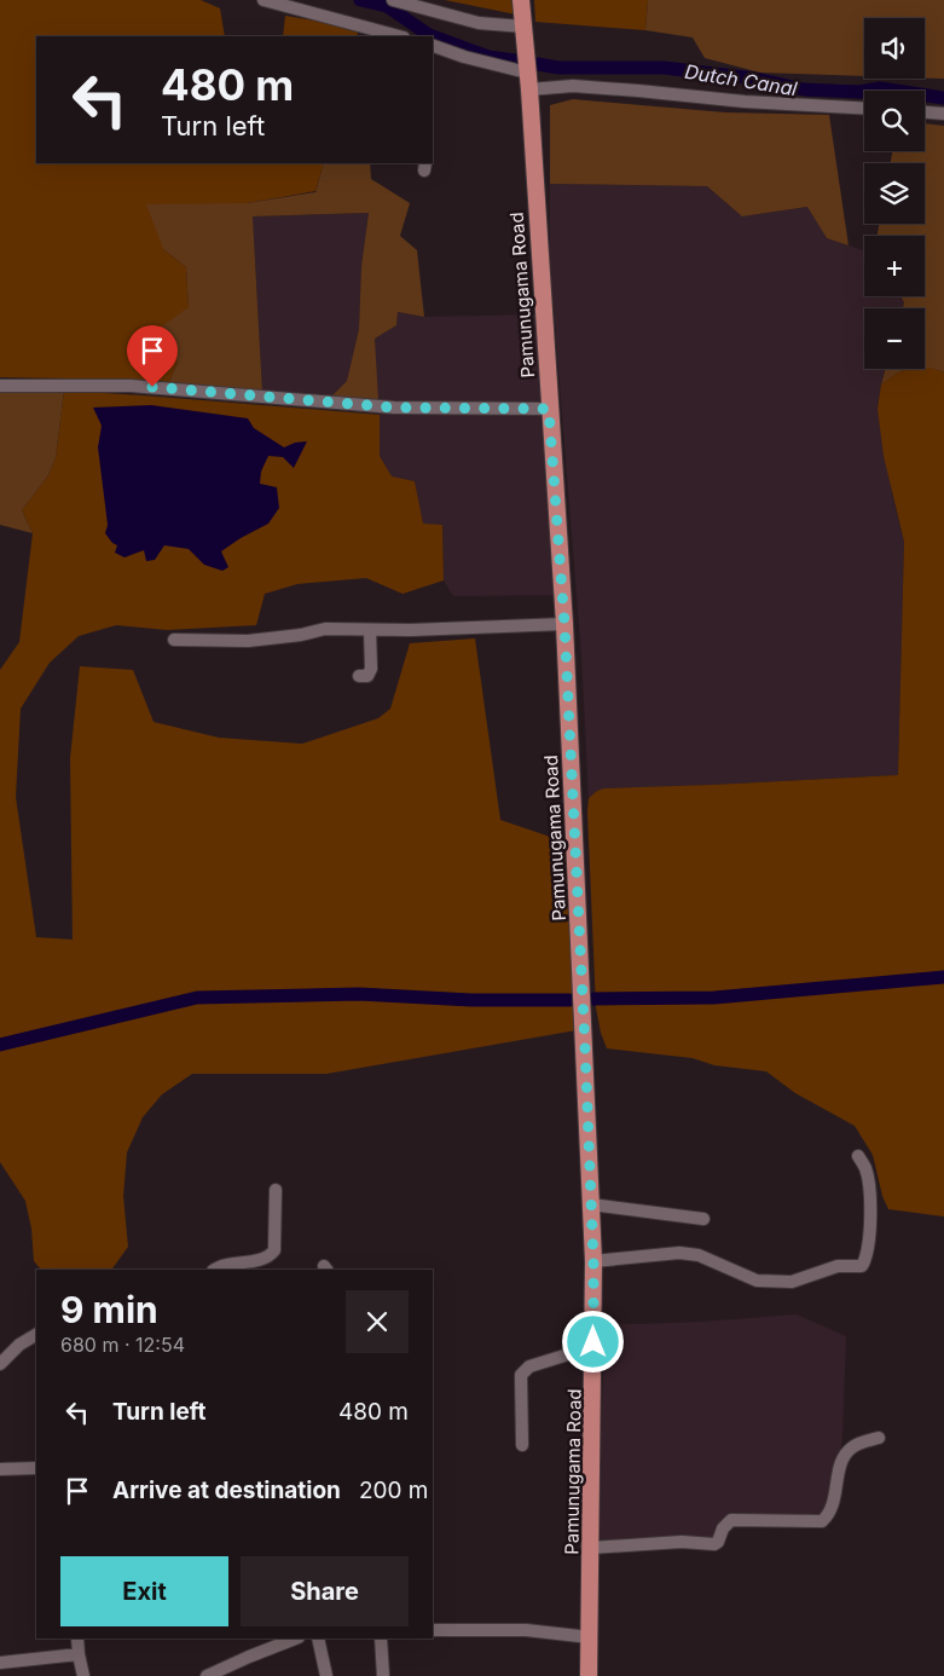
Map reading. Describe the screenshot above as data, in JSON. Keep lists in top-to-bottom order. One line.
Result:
{"streets":{"main road":["Pamunugama Road"]},"water":["Dutch Canal"],"page":{"map_buttons":["+","−"],"turn":["480 m","Turn left"],"heading":["9 min","680 m · 12:54"],"list":[{"name":"Turn left","value":"480 m"},{"name":"Arrive at destination","value":"200 m"}],"buttons":["Exit","Share"]}}
